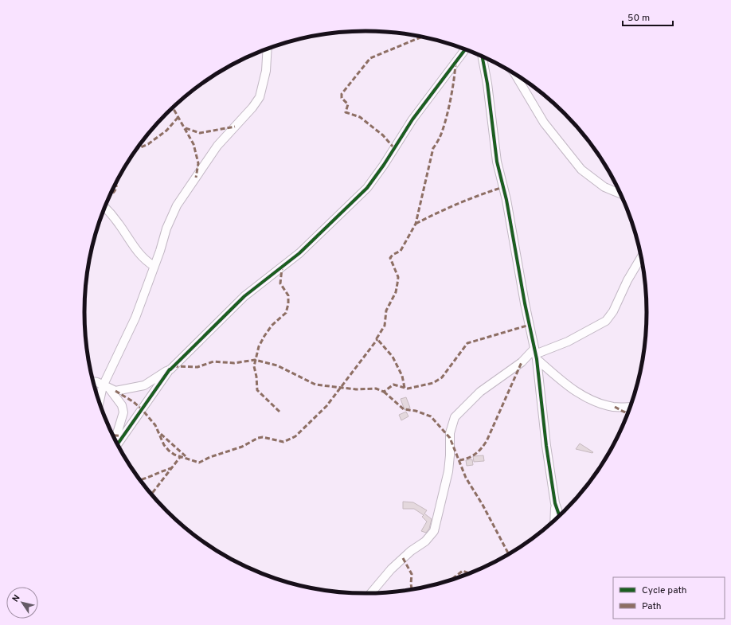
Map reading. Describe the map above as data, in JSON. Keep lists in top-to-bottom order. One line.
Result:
{"legend":["Cycle path","Path"],"scale_bar":"50 m","north":"top left"}
